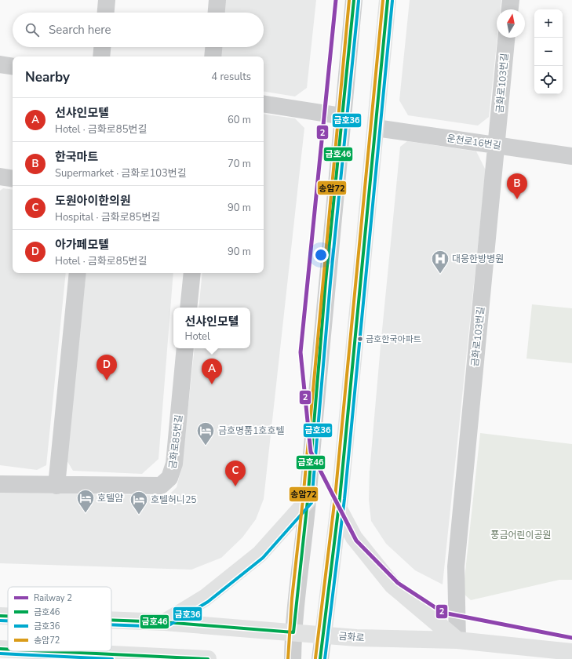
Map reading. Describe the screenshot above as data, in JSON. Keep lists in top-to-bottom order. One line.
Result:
{"streets":{"main road":["금화로"],"street":["금화로103번길","운천로16번길","금화로85번길"]},"crossings":[["금화로103번길","운천로16번길"],["금화로103번길","금화로"]],"parks":["풍금어린이공원"],"places":{"hospital":["대웅한방병원"],"other":["금호한국아파트"],"hotel":["금호명품1호호텔","호텔얌","호텔허니25"]},"lines":["rail line 2","transit line 금호46","transit line 송암72","transit line 금호36"],"legend":["Railway 2","금호46","금호36","송암72"],"north":"top","page":{"map_buttons":["+","−"],"search":"Search here","heading":["Nearby","4 results"],"list":[{"mark":"A","name":"선샤인모텔","note":"Hotel · 금화로85번길","value":"60 m"},{"mark":"B","name":"한국마트","note":"Supermarket · 금화로103번길","value":"70 m"},{"mark":"C","name":"도원아이한의원","note":"Hospital · 금화로85번길","value":"90 m"},{"mark":"D","name":"아가페모텔","note":"Hotel · 금화로85번길","value":"90 m"}],"pins":["B","D","A","C"],"popup":["선샤인모텔","Hotel"]}}
